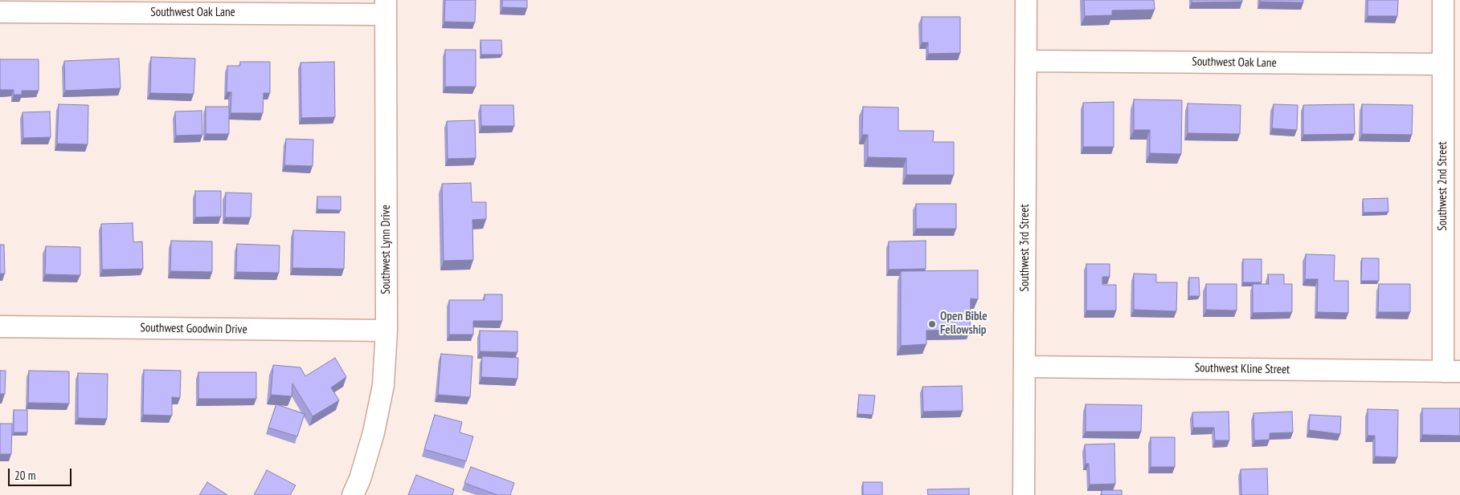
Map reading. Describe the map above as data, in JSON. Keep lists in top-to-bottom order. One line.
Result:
{"streets":{"street":["Southwest Oak Lane","Southwest 2nd Street","Southwest 3rd Street","Southwest Lynn Drive","Southwest Goodwin Drive","Southwest Kline Street"]},"crossings":[["Southwest Oak Lane","Southwest 2nd Street"],["Southwest Oak Lane","Southwest 3rd Street"],["Southwest Oak Lane","Southwest Lynn Drive"],["Southwest 2nd Street","Southwest Kline Street"],["Southwest 3rd Street","Southwest Kline Street"],["Southwest Lynn Drive","Southwest Goodwin Drive"]],"places":["Open Bible Fellowship"],"scale_bar":"20 m"}
